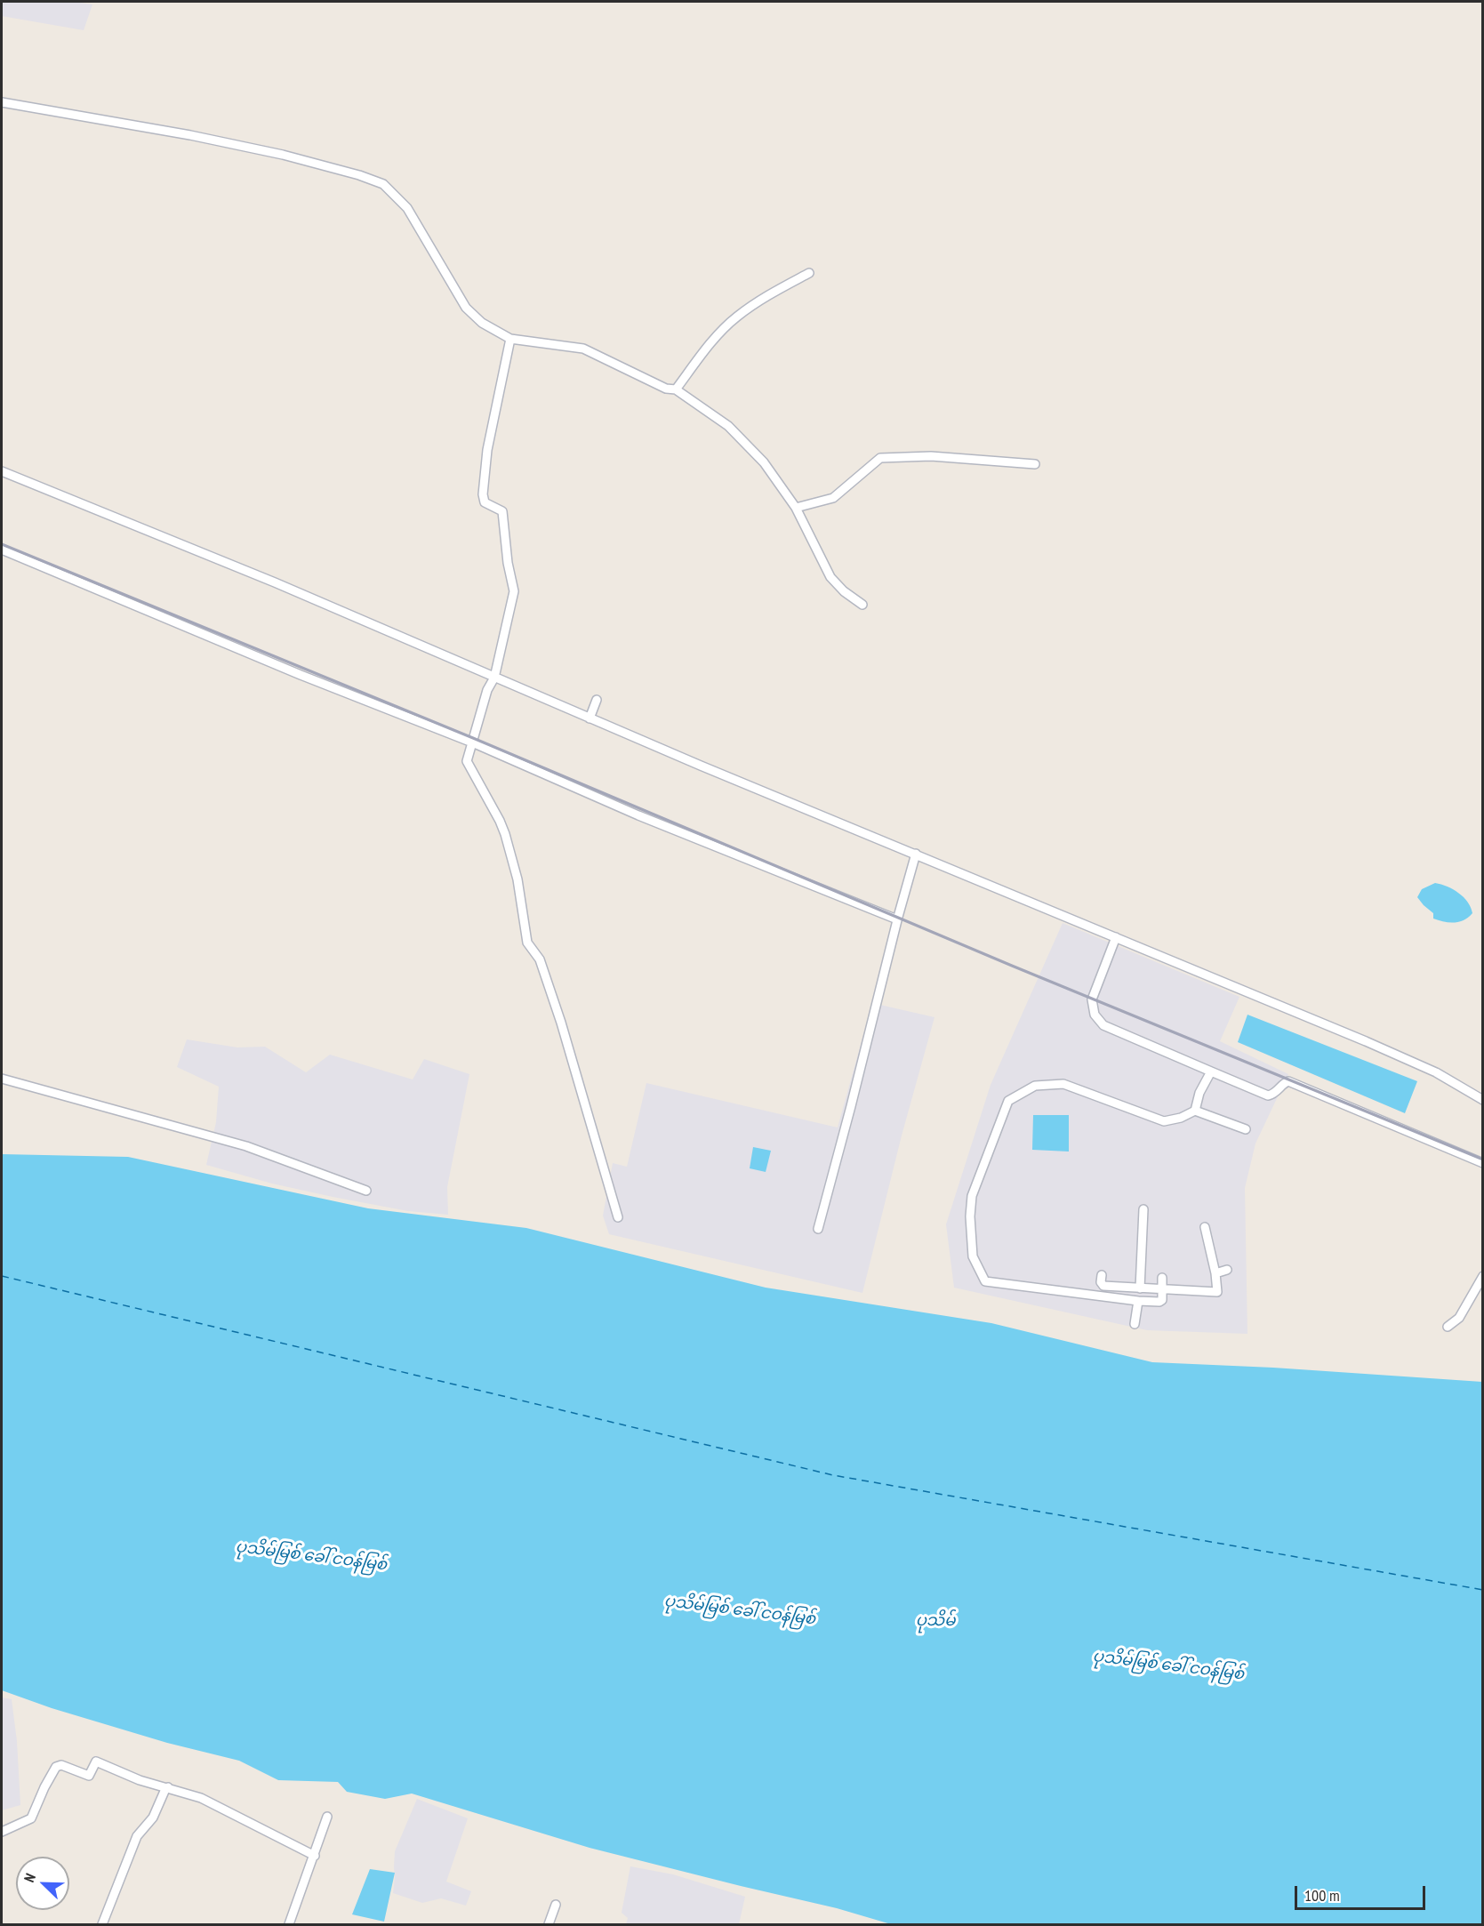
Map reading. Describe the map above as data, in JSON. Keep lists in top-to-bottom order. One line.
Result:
{"water":["ပုသိမ်မြစ် ခေါ် ငဝန်မြစ်","ပုသိမ်"],"scale_bar":"100 m","north":"top left"}
